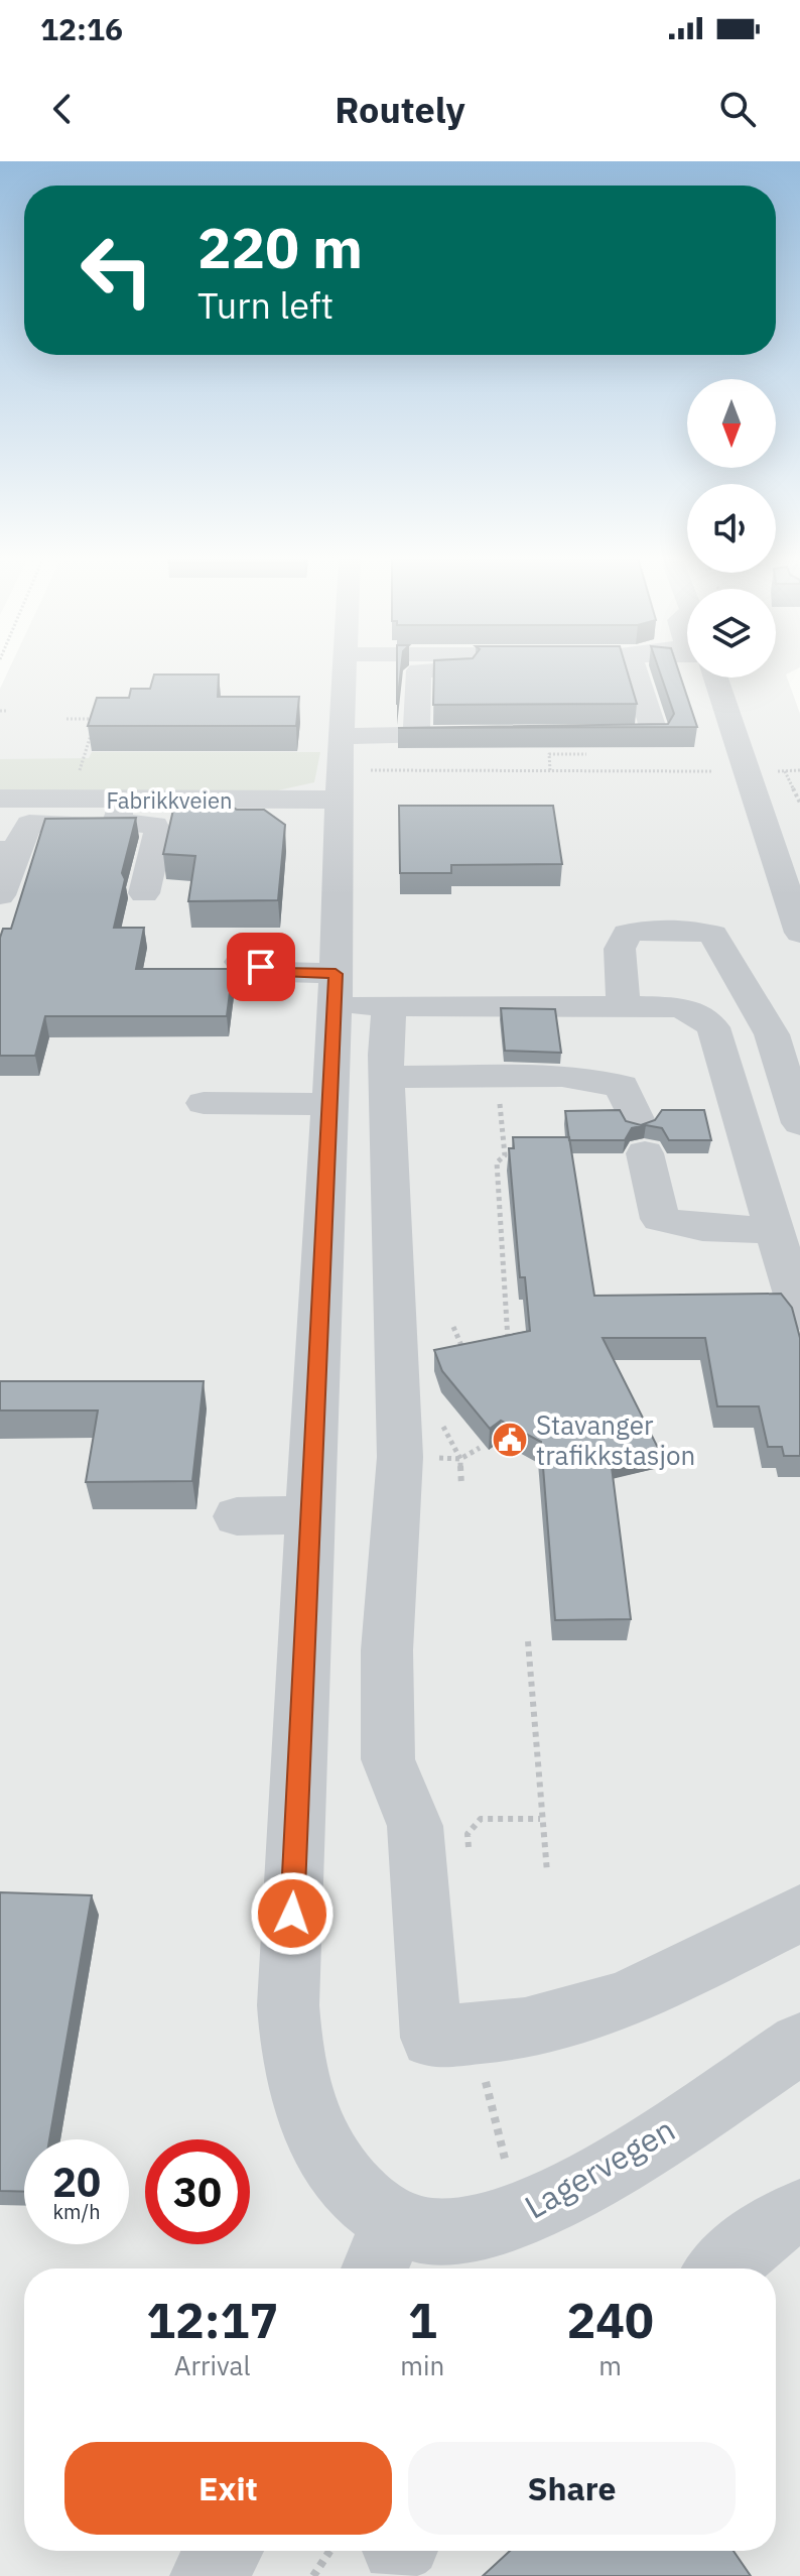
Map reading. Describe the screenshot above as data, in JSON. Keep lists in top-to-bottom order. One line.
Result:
{"streets":{"street":["Fabrikkveien","Lagervegen"]},"places":{"public building":["Stavanger trafikkstasjon"]},"north":"bottom","page":{"status":"12:16","header":"Routely","turn":["220 m","Turn left"],"speed":"20 km/h","limit":"30","eta":["12:17","Arrival","1","min","240","m"],"buttons":["Exit","Share"]}}
